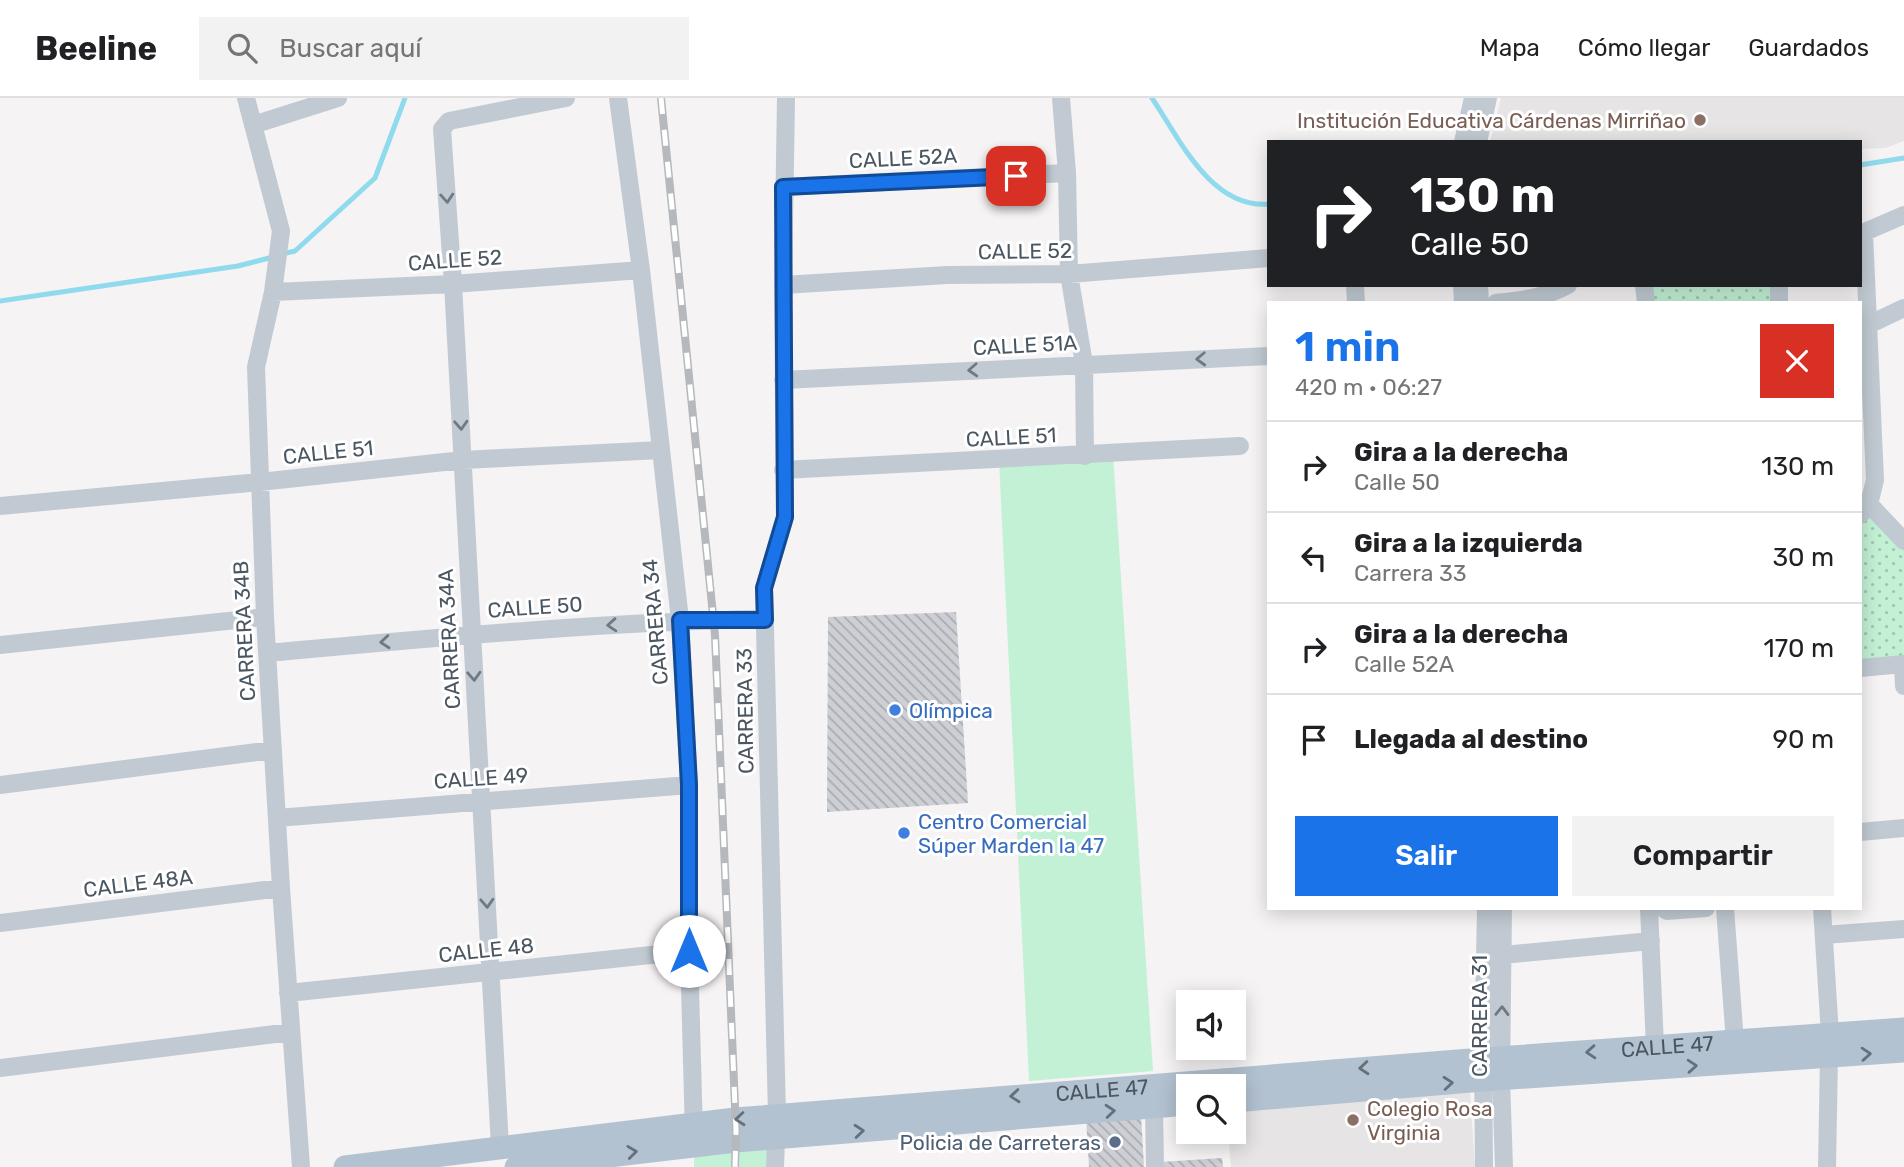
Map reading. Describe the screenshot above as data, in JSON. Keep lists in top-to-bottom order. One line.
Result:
{"streets":{"main road":["CALLE 47"],"street":["CALLE 52A","CALLE 52","CALLE 51A","CALLE 51","CALLE 50","CARRERA 34","CARRERA 34B","CARRERA 34A","CARRERA 33","CALLE 49","CALLE 48A","CALLE 48","CARRERA 31"]},"crossings":[["CALLE 52A","CARRERA 33"],["CALLE 52","CARRERA 34"],["CALLE 52","CARRERA 34B"],["CALLE 52","CARRERA 34A"],["CALLE 52","CARRERA 33"],["CALLE 51A","CARRERA 33"],["CALLE 51","CARRERA 34"],["CALLE 51","CARRERA 34B"],["CALLE 51","CARRERA 34A"],["CALLE 51","CARRERA 33"],["CALLE 50","CARRERA 34"],["CALLE 50","CARRERA 34B"],["CALLE 50","CARRERA 34A"],["CALLE 50","CARRERA 33"],["CARRERA 34","CALLE 49"],["CARRERA 34","CALLE 48"],["CARRERA 34","CALLE 47"],["CARRERA 34B","CALLE 49"],["CARRERA 34B","CALLE 48A"],["CARRERA 34B","CALLE 48"],["CARRERA 34A","CALLE 49"],["CARRERA 34A","CALLE 48"],["CARRERA 34A","CALLE 47"],["CARRERA 33","CALLE 47"],["CARRERA 31","CALLE 47"]],"one_way":["CALLE 51A","CALLE 50","CARRERA 34A"],"places":["Institución Educativa Cárdenas Mirriñao","Olímpica","Centro Comercial Súper Marden la 47","Colegio Rosa Virginia","Policia de Carreteras"],"page":{"header":"Beeline","search":"Buscar aquí","nav":["Mapa","Cómo llegar","Guardados"],"turn":["130 m","Calle 50"],"heading":["1 min","420 m · 06:27"],"list":[{"name":"Gira a la derecha","note":"Calle 50","value":"130 m"},{"name":"Gira a la izquierda","note":"Carrera 33","value":"30 m"},{"name":"Gira a la derecha","note":"Calle 52A","value":"170 m"},{"name":"Llegada al destino","value":"90 m"}],"buttons":["Salir","Compartir"]}}
